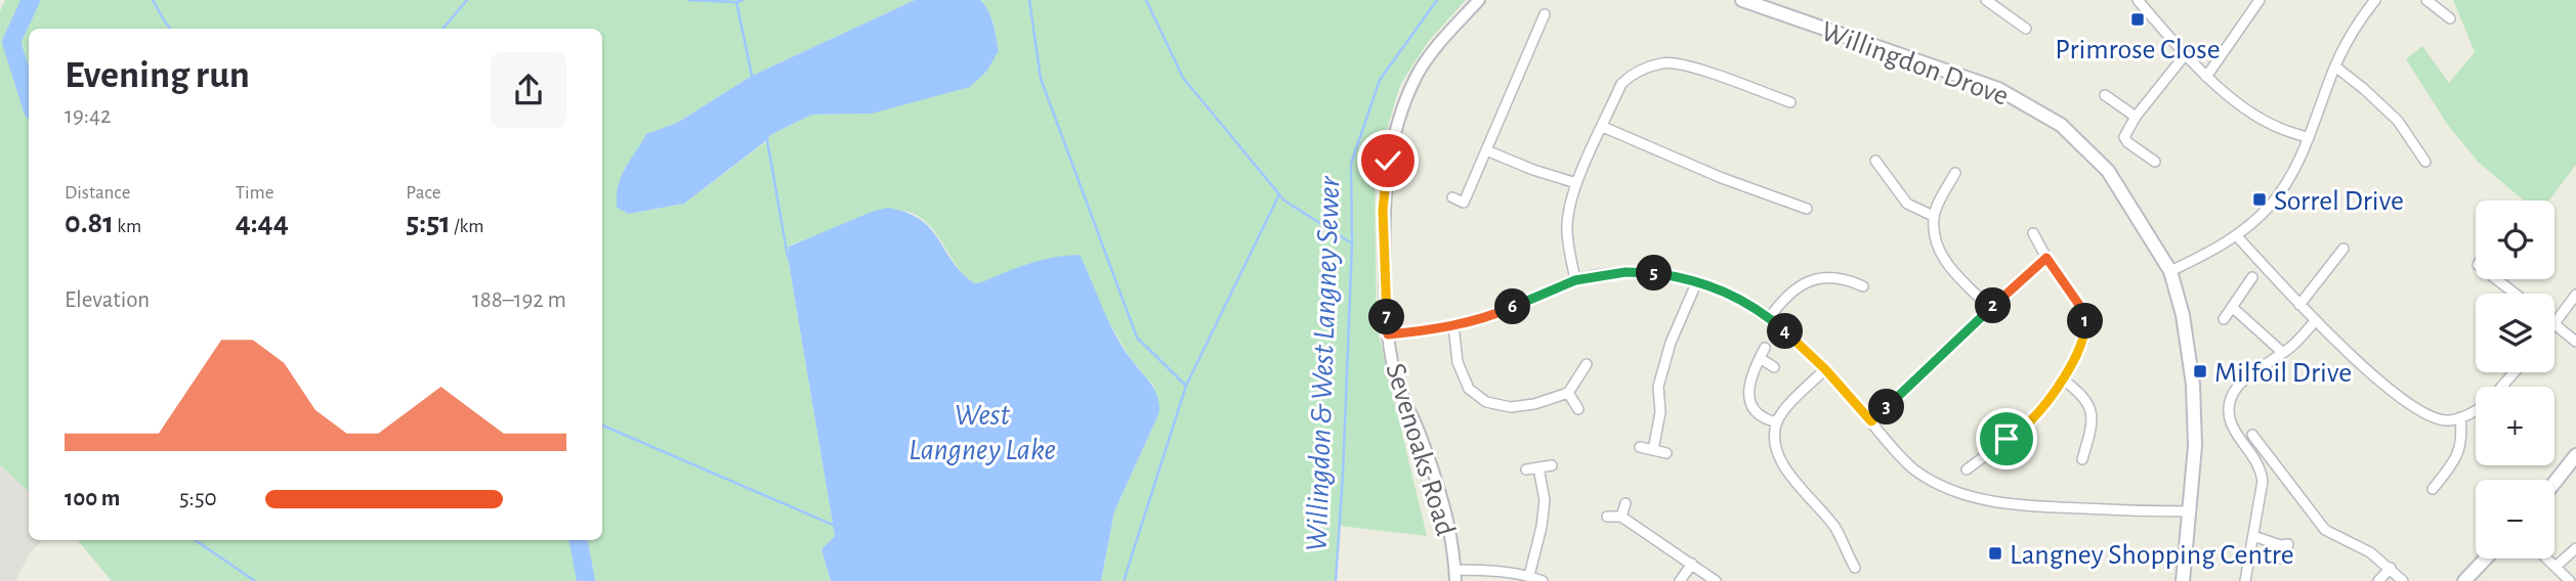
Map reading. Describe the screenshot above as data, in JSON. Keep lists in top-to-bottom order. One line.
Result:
{"streets":{"main road":["Willingdon Drove"],"street":["Sevenoaks Road"]},"water":["Willingdon & West Langney Sewer","West Langney Lake"],"places":{"transit":["Primrose Close","Sorrel Drive","Milfoil Drive","Langney Shopping Centre"]},"page":{"heading":["Evening run","19:42"],"stats":[["Distance","0.81 km"],["Time","4:44"],["Pace","5:51 /km"]],"map_buttons":["+","−"],"pins":["5","2","6","7","1","4","3"],"chart":["Elevation","188–192 m"],"list":[{"name":"100 m","note":"5:50"}]}}
